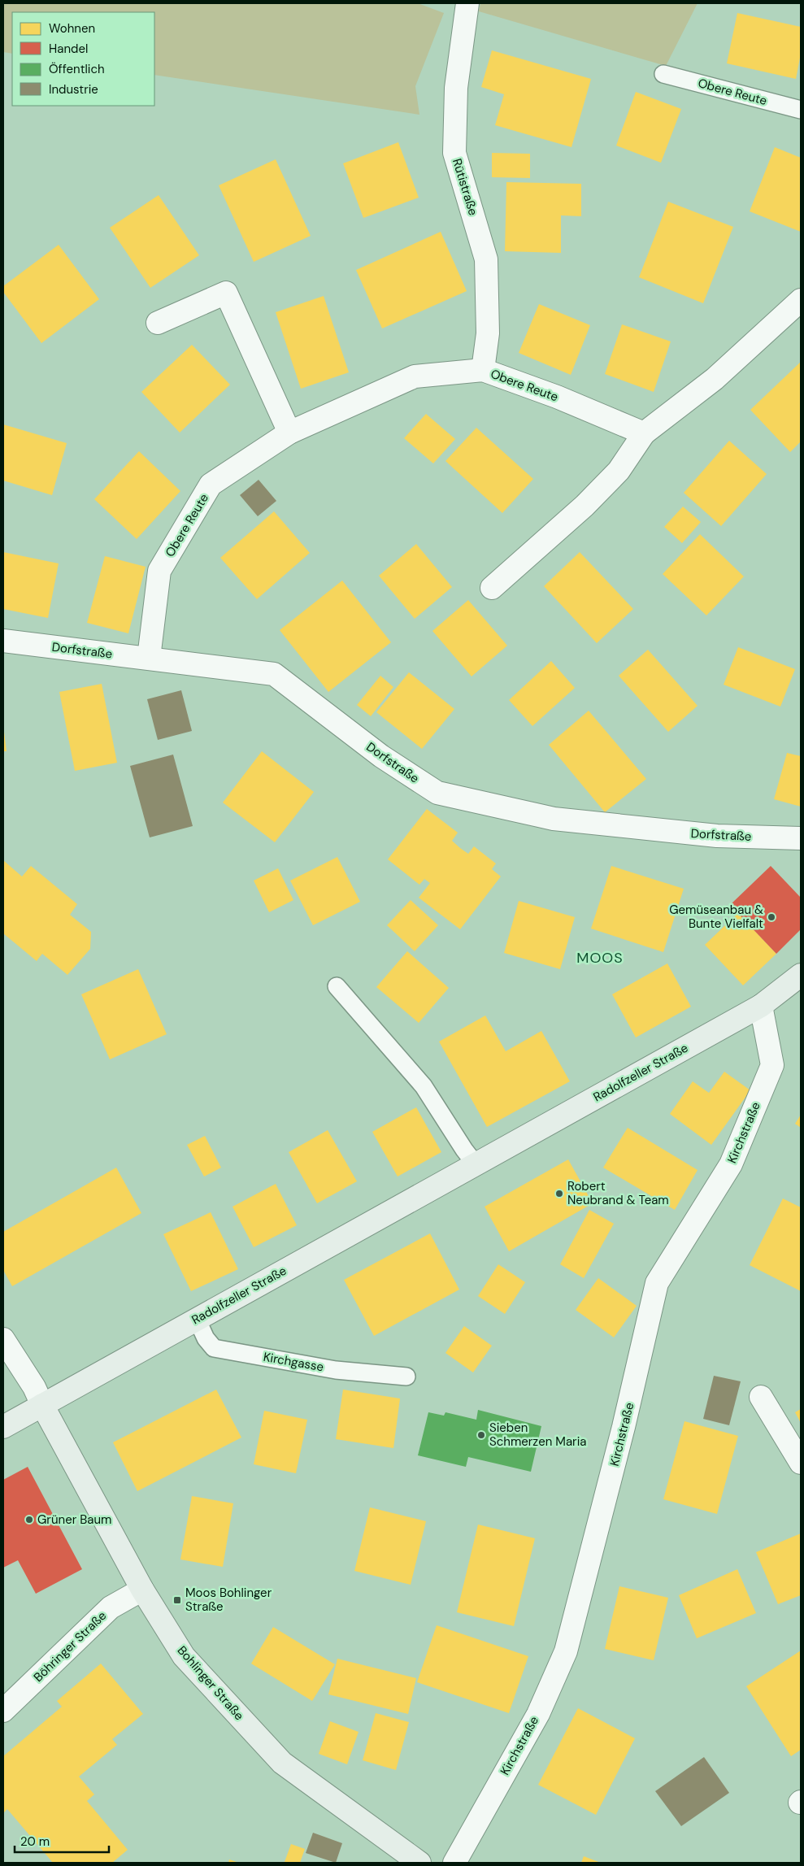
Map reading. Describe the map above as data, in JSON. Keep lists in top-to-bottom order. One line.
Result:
{"streets":{"main road":["Radolfzeller Straße","Bohlinger Straße"],"street":["Obere Reute","Rütistraße","Dorfstraße","Kirchstraße","Böhringer Straße"],"lane":["Kirchgasse"]},"crossings":[["Obere Reute","Rütistraße"],["Obere Reute","Dorfstraße"],["Radolfzeller Straße","Kirchstraße"],["Radolfzeller Straße","Kirchgasse"],["Radolfzeller Straße","Bohlinger Straße"],["Böhringer Straße","Bohlinger Straße"]],"districts":["MOOS"],"places":{"other":["Gemüseanbau & Bunte Vielfalt","Robert Neubrand & Team","Sieben Schmerzen Maria","Grüner Baum"],"transit":["Moos Bohlinger Straße"]},"legend":["Wohnen","Handel","Öffentlich","Industrie"],"scale_bar":"20 m"}
